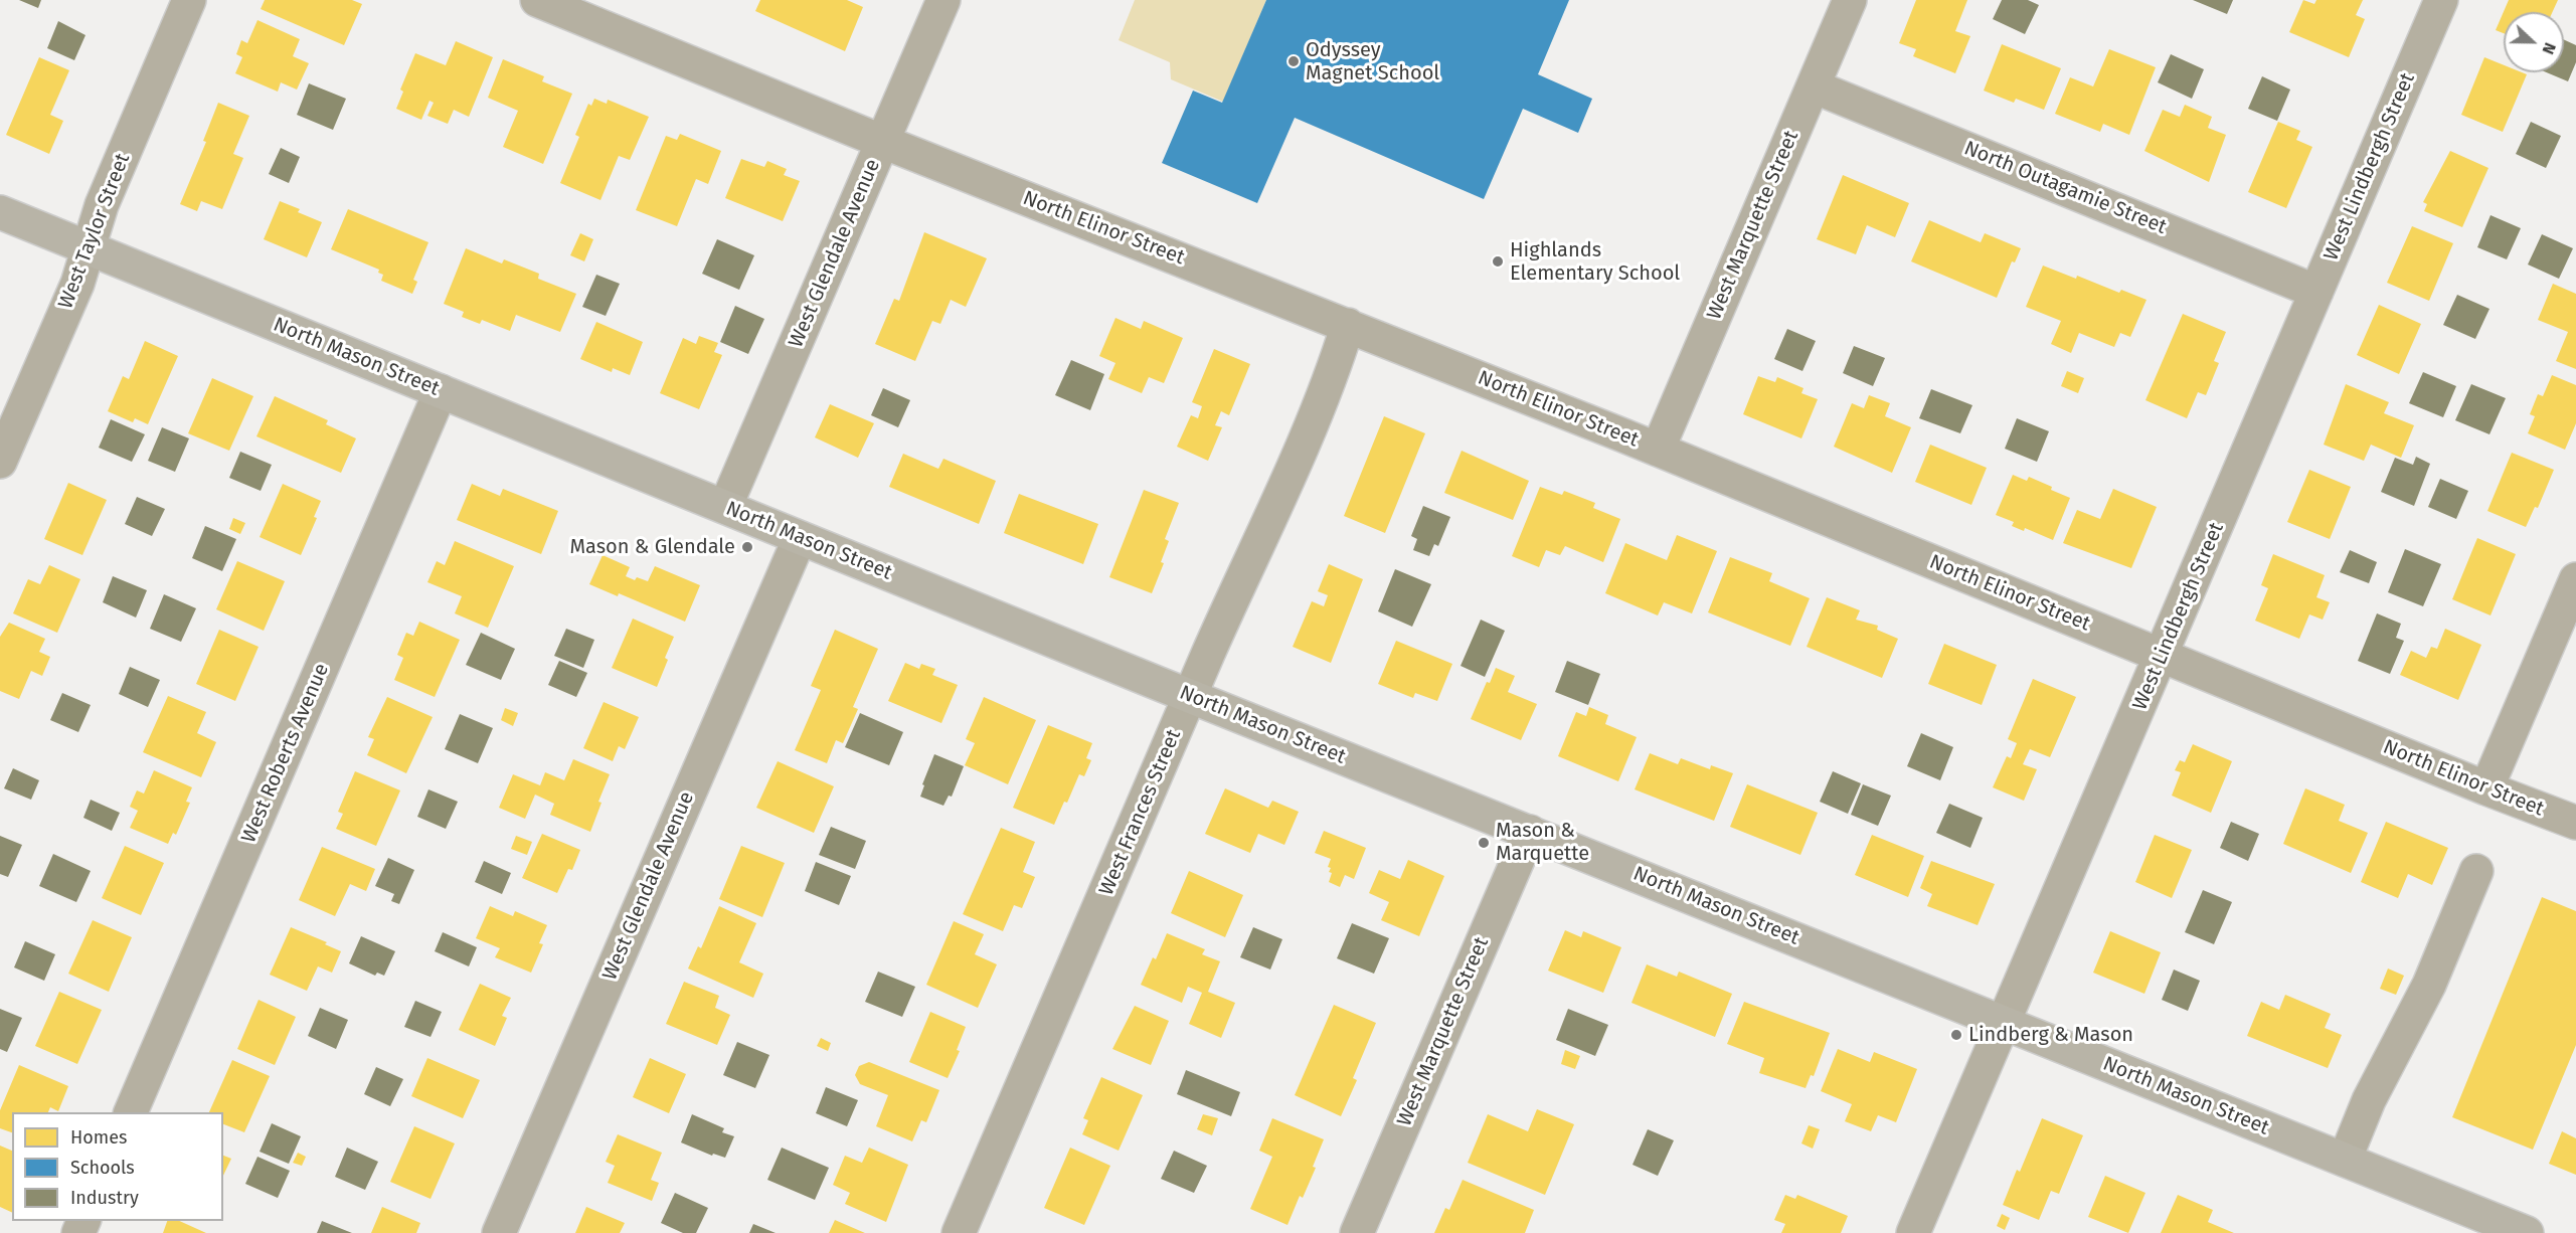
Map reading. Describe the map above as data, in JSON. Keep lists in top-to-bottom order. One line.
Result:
{"streets":{"main road":["North Mason Street"],"street":["West Lindbergh Street","North Outagamie Street","West Marquette Street","North Elinor Street","West Taylor Street","West Glendale Avenue","West Roberts Avenue","West Frances Street"]},"crossings":[["West Lindbergh Street","North Outagamie Street"],["West Lindbergh Street","North Elinor Street"],["West Lindbergh Street","North Mason Street"],["North Outagamie Street","West Marquette Street"],["West Marquette Street","North Elinor Street"],["West Marquette Street","North Mason Street"],["North Elinor Street","West Glendale Avenue"],["North Elinor Street","West Frances Street"],["West Taylor Street","North Mason Street"],["West Glendale Avenue","North Mason Street"],["North Mason Street","West Roberts Avenue"],["North Mason Street","West Frances Street"]],"places":["Odyssey Magnet School","Highlands Elementary School","Mason & Glendale","Mason & Marquette","Lindberg & Mason"],"legend":["Homes","Schools","Industry"],"north":"right"}
